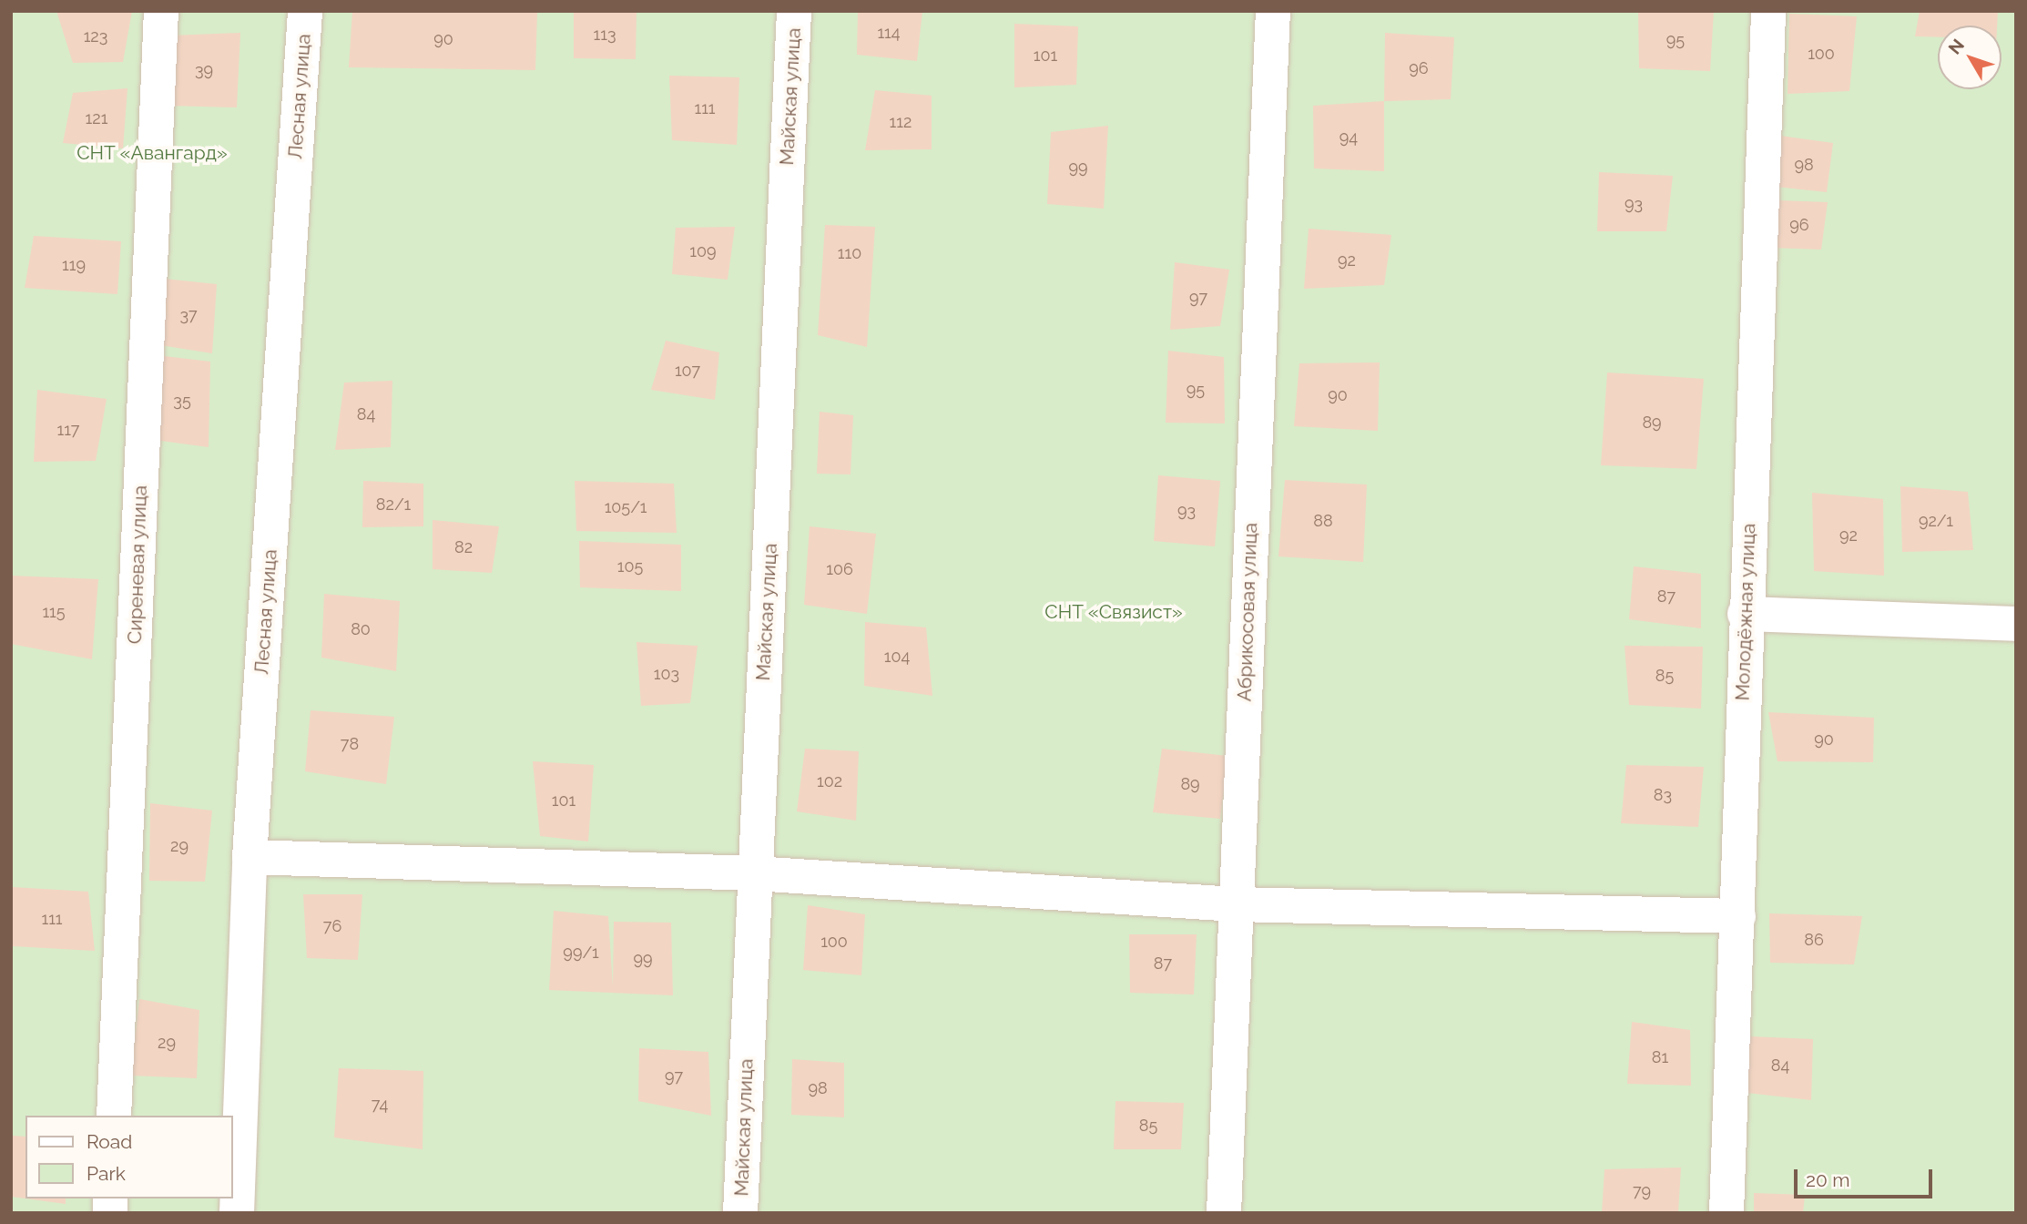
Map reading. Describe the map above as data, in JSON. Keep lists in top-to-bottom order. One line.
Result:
{"streets":{"street":["Лесная улица","Майская улица","Сиреневая улица","Абрикосовая улица","Молодёжная улица"]},"parks":["СНТ «Авангард»","СНТ «Связист»"],"house_numbers":["114","113","123","90","95","100","101","96","39","111","121","112","94","98","99","93","96","109","110","92","119","97","37","107","95","90","35","84","89","117","82/1","105/1","93","88","92/1","92","82","105","106","87","115","80","104","103","85","90","78","102","89","83","101","29","111","76","86","100","99/1","99","87","29","81","84","97","98","74","85","79"],"legend":["Road","Park"],"scale_bar":"20 m","north":"top left"}
